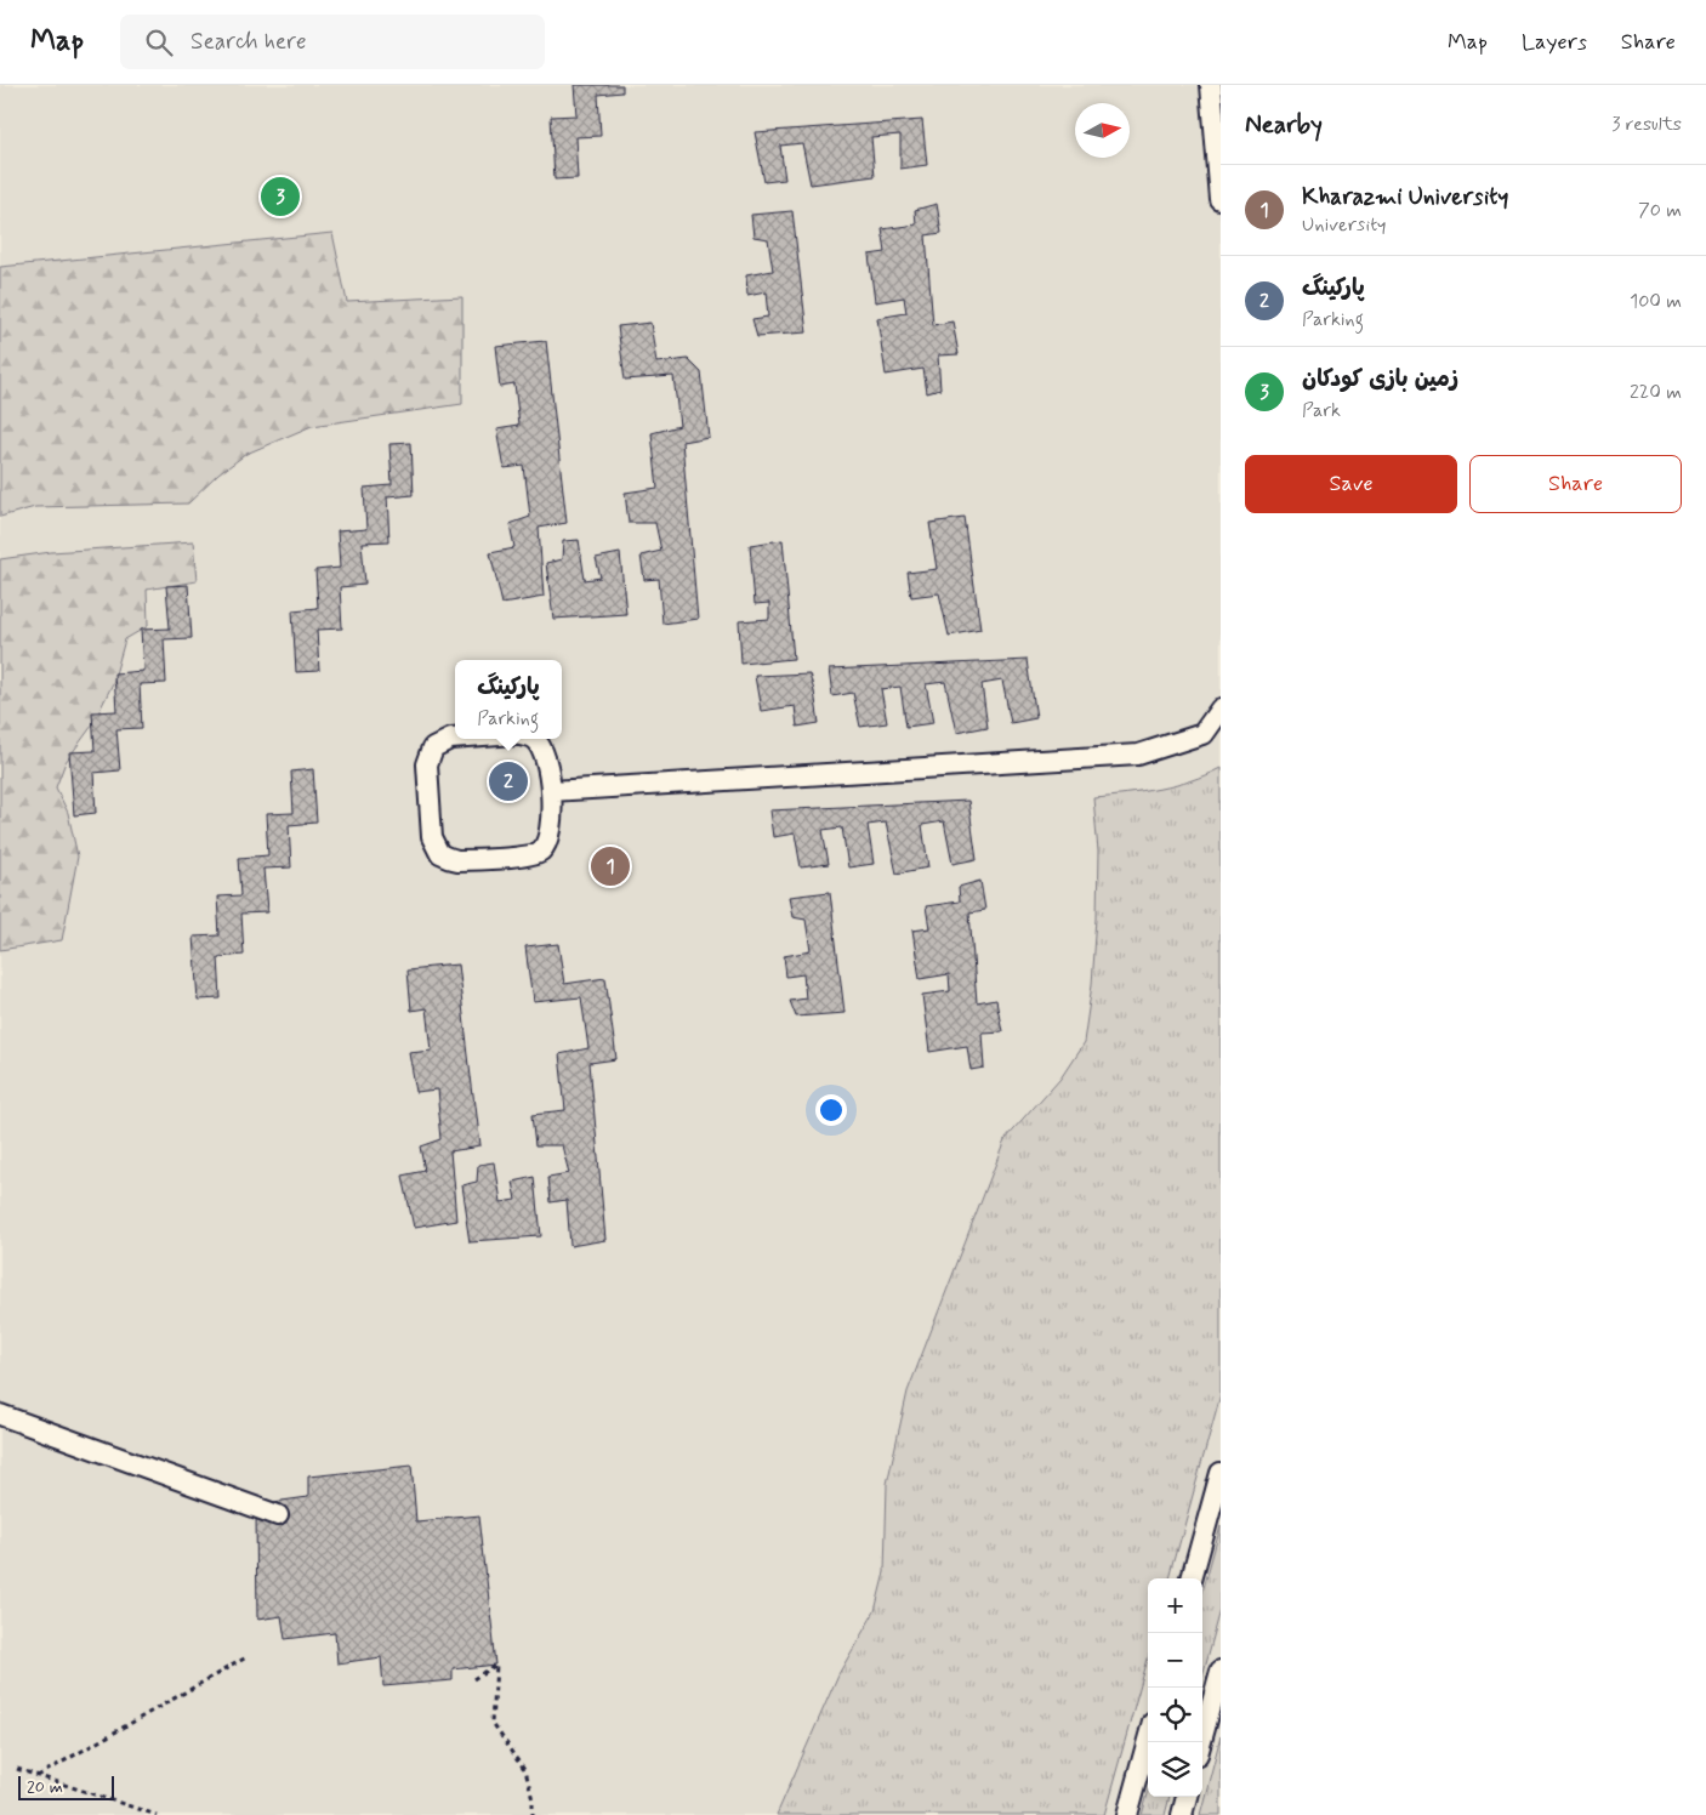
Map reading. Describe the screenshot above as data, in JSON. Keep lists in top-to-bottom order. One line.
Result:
{"scale_bar":"20 m","north":"right","page":{"header":"Map","search":"Search here","nav":["Map","Layers","Share"],"heading":["Nearby","3 results"],"list":[{"mark":"1","name":"Kharazmi University","note":"University","value":"70 m"},{"mark":"2","name":"پارکینگ","note":"Parking","value":"100 m"},{"mark":"3","name":"زمین بازی کودکان","note":"Park","value":"220 m"}],"pins":["3","2","1"],"buttons":["Save","Share"],"popup":["پارکینگ","Parking"],"map_buttons":["+","−"],"scale":"20 m"}}
